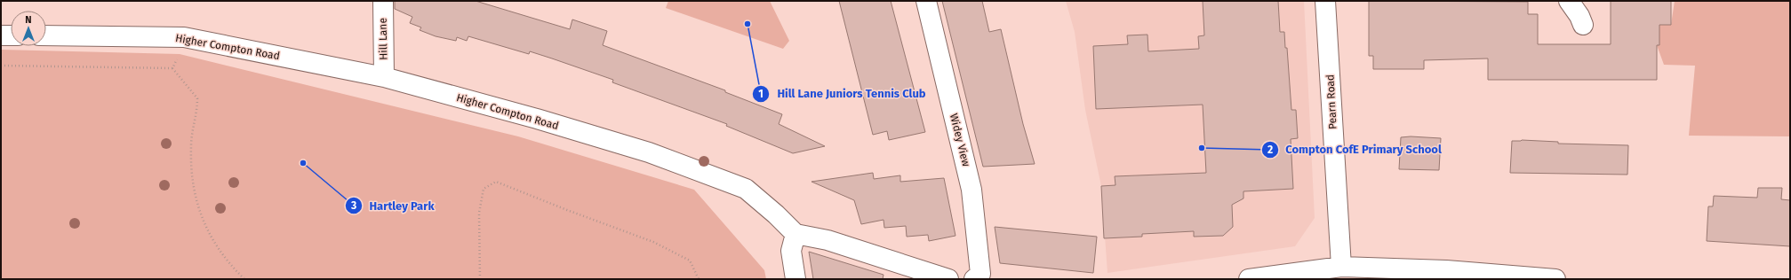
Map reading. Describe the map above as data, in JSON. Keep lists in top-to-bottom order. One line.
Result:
{"streets":{"street":["Hill Lane","Higher Compton Road","Pearn Road","Widey View"]},"crossings":[["Hill Lane","Higher Compton Road"]],"places":["Hill Lane Juniors Tennis Club","Compton CofE Primary School","Hartley Park"],"north":"top"}
